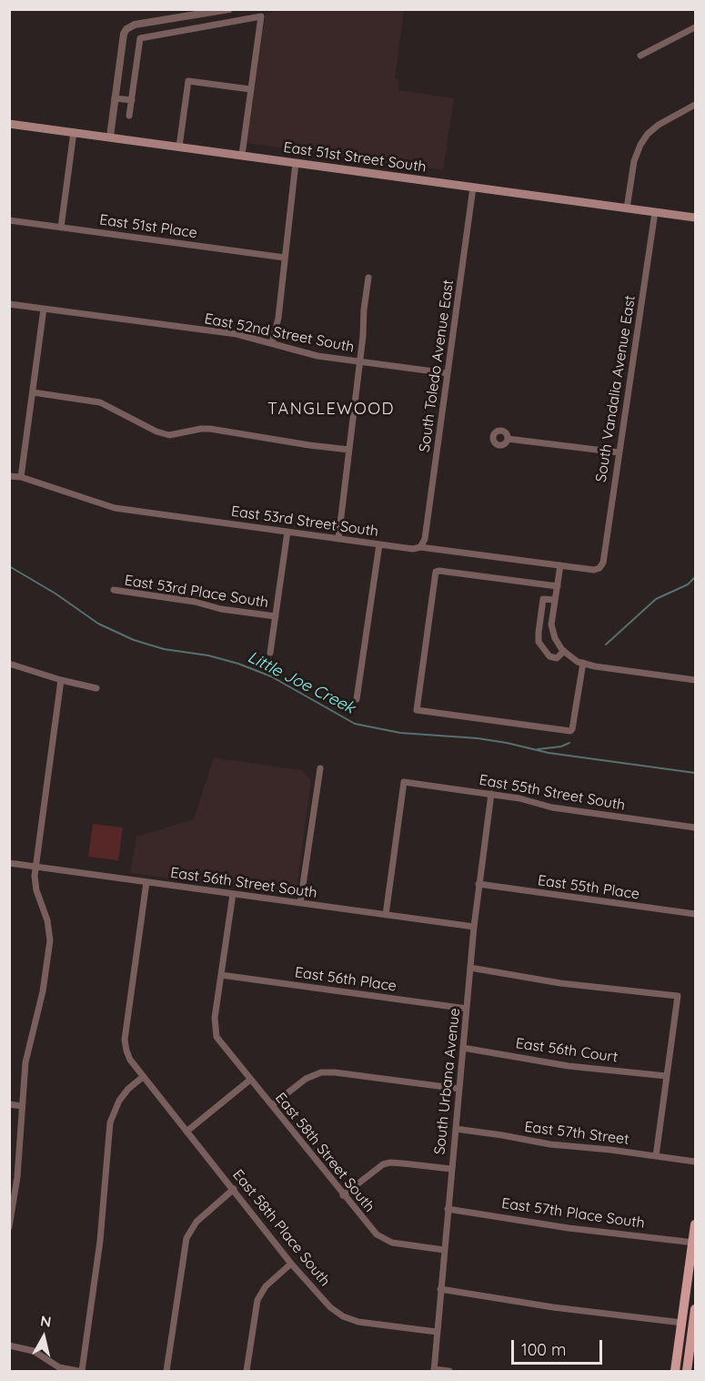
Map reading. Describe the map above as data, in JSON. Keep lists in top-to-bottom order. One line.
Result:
{"streets":{"main road":["East 51st Street South"],"street":["East 51st Place","East 52nd Street South","South Toledo Avenue East","South Vandalia Avenue East","East 53rd Street South","East 53rd Place South","East 55th Street South","East 56th Street South","East 55th Place","East 56th Place","East 56th Court","South Urbana Avenue","East 57th Street","East 58th Street South","East 57th Place South","East 58th Place South"]},"crossings":[["East 51st Street South","South Toledo Avenue East"],["East 51st Street South","South Vandalia Avenue East"],["East 52nd Street South","South Toledo Avenue East"],["South Toledo Avenue East","East 53rd Street South"],["South Vandalia Avenue East","East 53rd Street South"],["East 55th Street South","East 56th Street South"],["East 55th Street South","South Urbana Avenue"],["East 56th Street South","South Urbana Avenue"],["East 56th Street South","East 58th Place South"],["East 55th Place","South Urbana Avenue"],["East 56th Place","South Urbana Avenue"],["East 56th Place","East 58th Street South"],["East 56th Court","South Urbana Avenue"],["South Urbana Avenue","East 57th Street"],["South Urbana Avenue","East 58th Street South"],["South Urbana Avenue","East 57th Place South"],["South Urbana Avenue","East 58th Place South"]],"districts":["TANGLEWOOD"],"water":["Little Joe Creek"],"scale_bar":"100 m","north":"top"}
